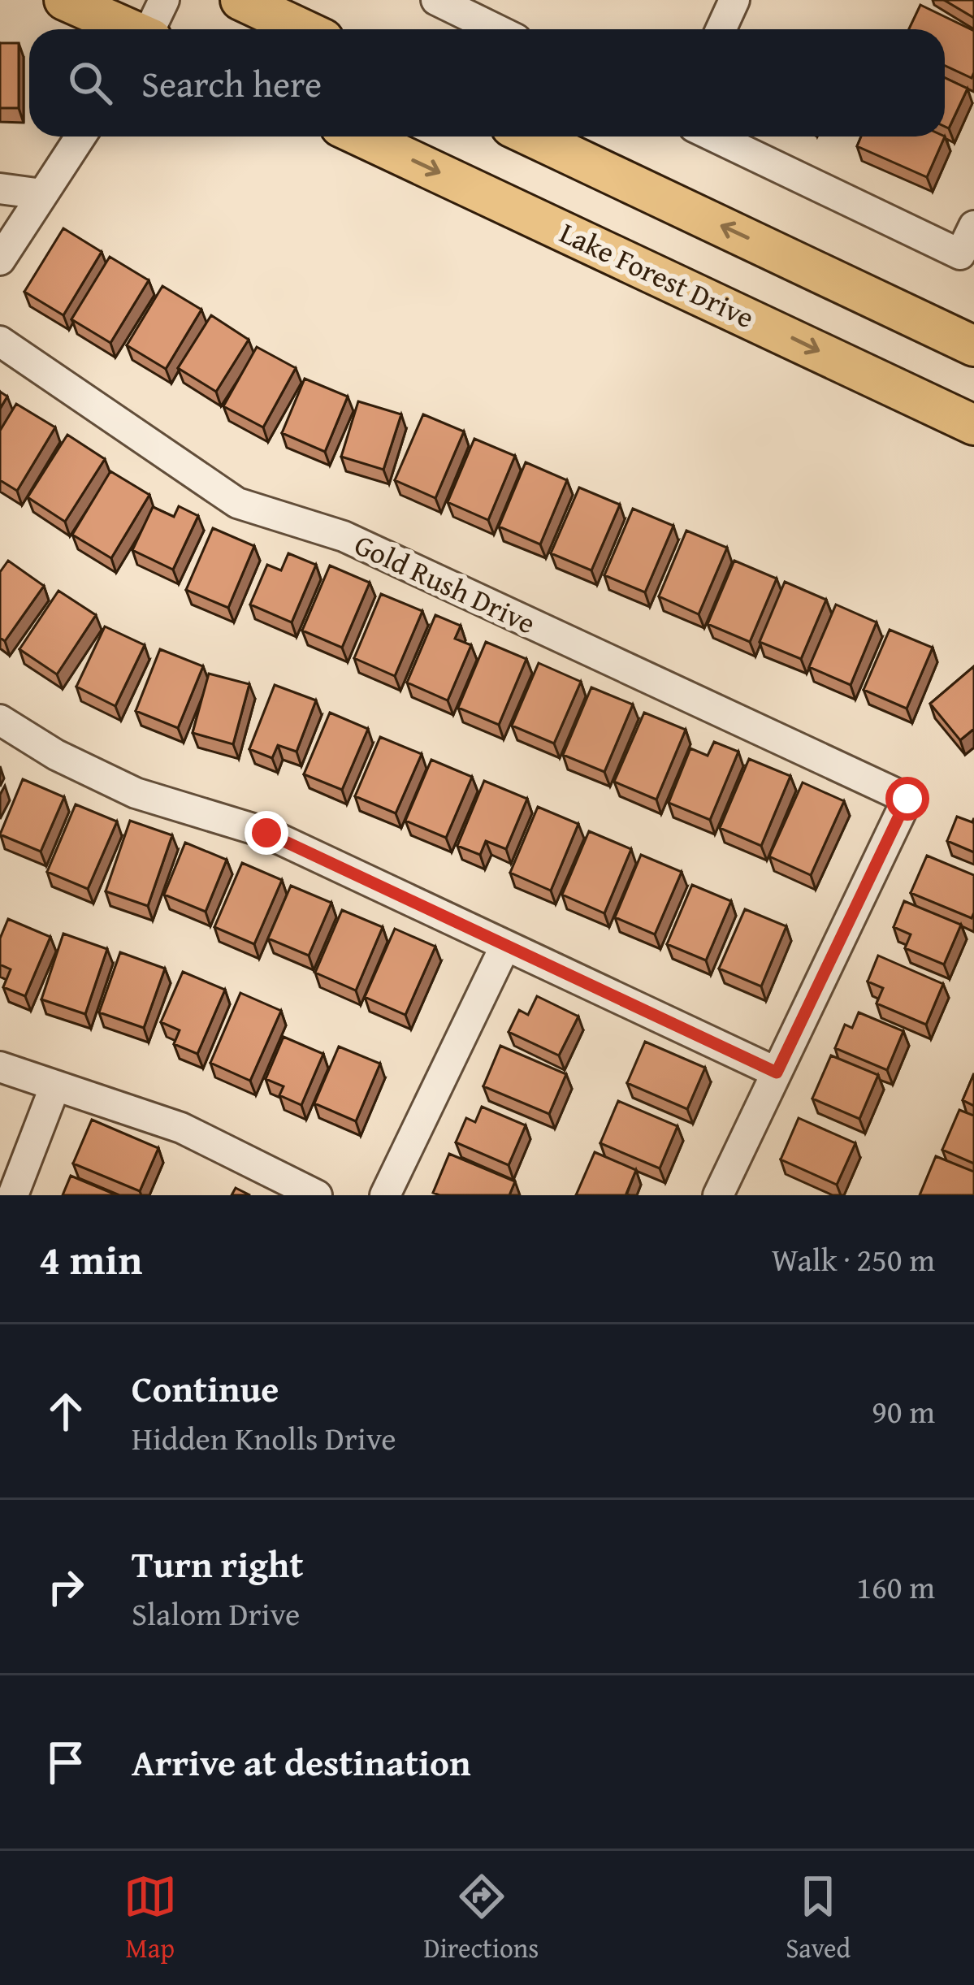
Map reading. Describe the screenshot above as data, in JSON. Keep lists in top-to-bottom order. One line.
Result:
{"streets":{"main road":["Lake Forest Drive"],"street":["Gold Rush Drive"]},"page":{"search":"Search here","heading":["4 min","Walk · 250 m"],"list":[["Continue","Hidden Knolls Drive","90 m"],["Turn right","Slalom Drive","160 m"],"Arrive at destination"],"nav":["Map","Directions","Saved"]}}
